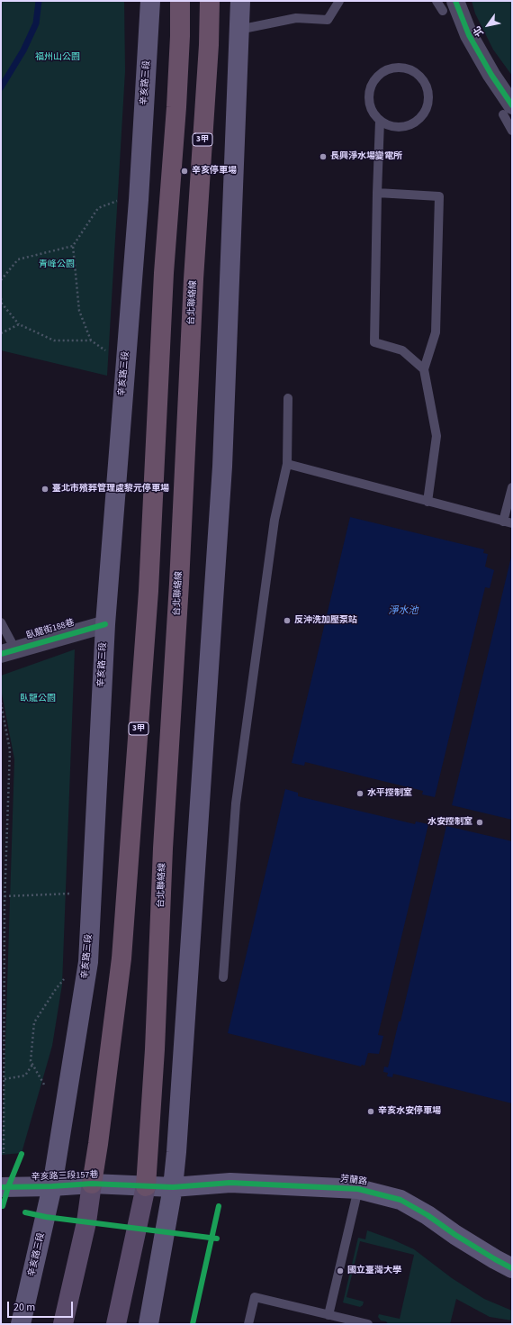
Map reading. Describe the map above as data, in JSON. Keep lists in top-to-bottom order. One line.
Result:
{"streets":{"highway":["3甲","台北聯絡線"],"main road":["辛亥路三段","辛亥路三段157巷","芳蘭路"],"street":["臥龍街188巷"]},"crossings":[["辛亥路三段","臥龍街188巷"],["辛亥路三段","辛亥路三段157巷"],["3甲","辛亥路三段157巷"],["台北聯絡線","辛亥路三段157巷"],["辛亥路三段157巷","芳蘭路"]],"water":["淨水池"],"parks":["福州山公園","青峰公園","臥龍公園"],"places":["長興淨水場變電所","辛亥停車場","臺北市殯葬管理處黎元停車場","反沖洗加壓泵站","水平控制室","水安控制室","辛亥水安停車場","國立臺灣大學"],"scale_bar":"20 m","north":"bottom left"}
